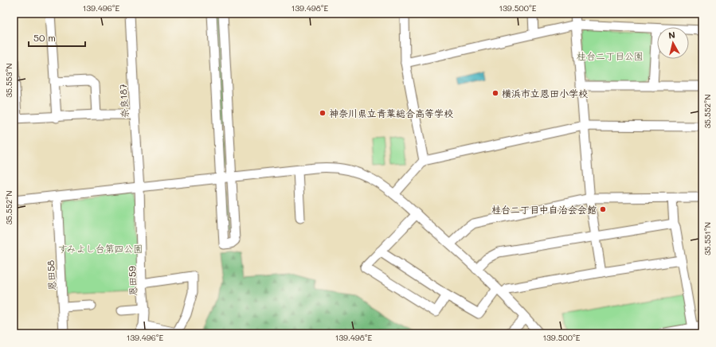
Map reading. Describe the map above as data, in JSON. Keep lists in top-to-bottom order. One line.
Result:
{"streets":{"street":["奈良187","恩田58","恩田59"]},"crossings":[["奈良187","恩田59"]],"parks":["桂台二丁目公園","すみよし台第四公園"],"places":["横浜市立恩田小学校","神奈川県立青葉総合高等学校","桂台二丁目中自治会会館"],"scale_bar":"50 m","north":"top","coordinates":["139.496°E","139.498°E","139.500°E","35.553°N","35.552°N","35.551°N"]}
